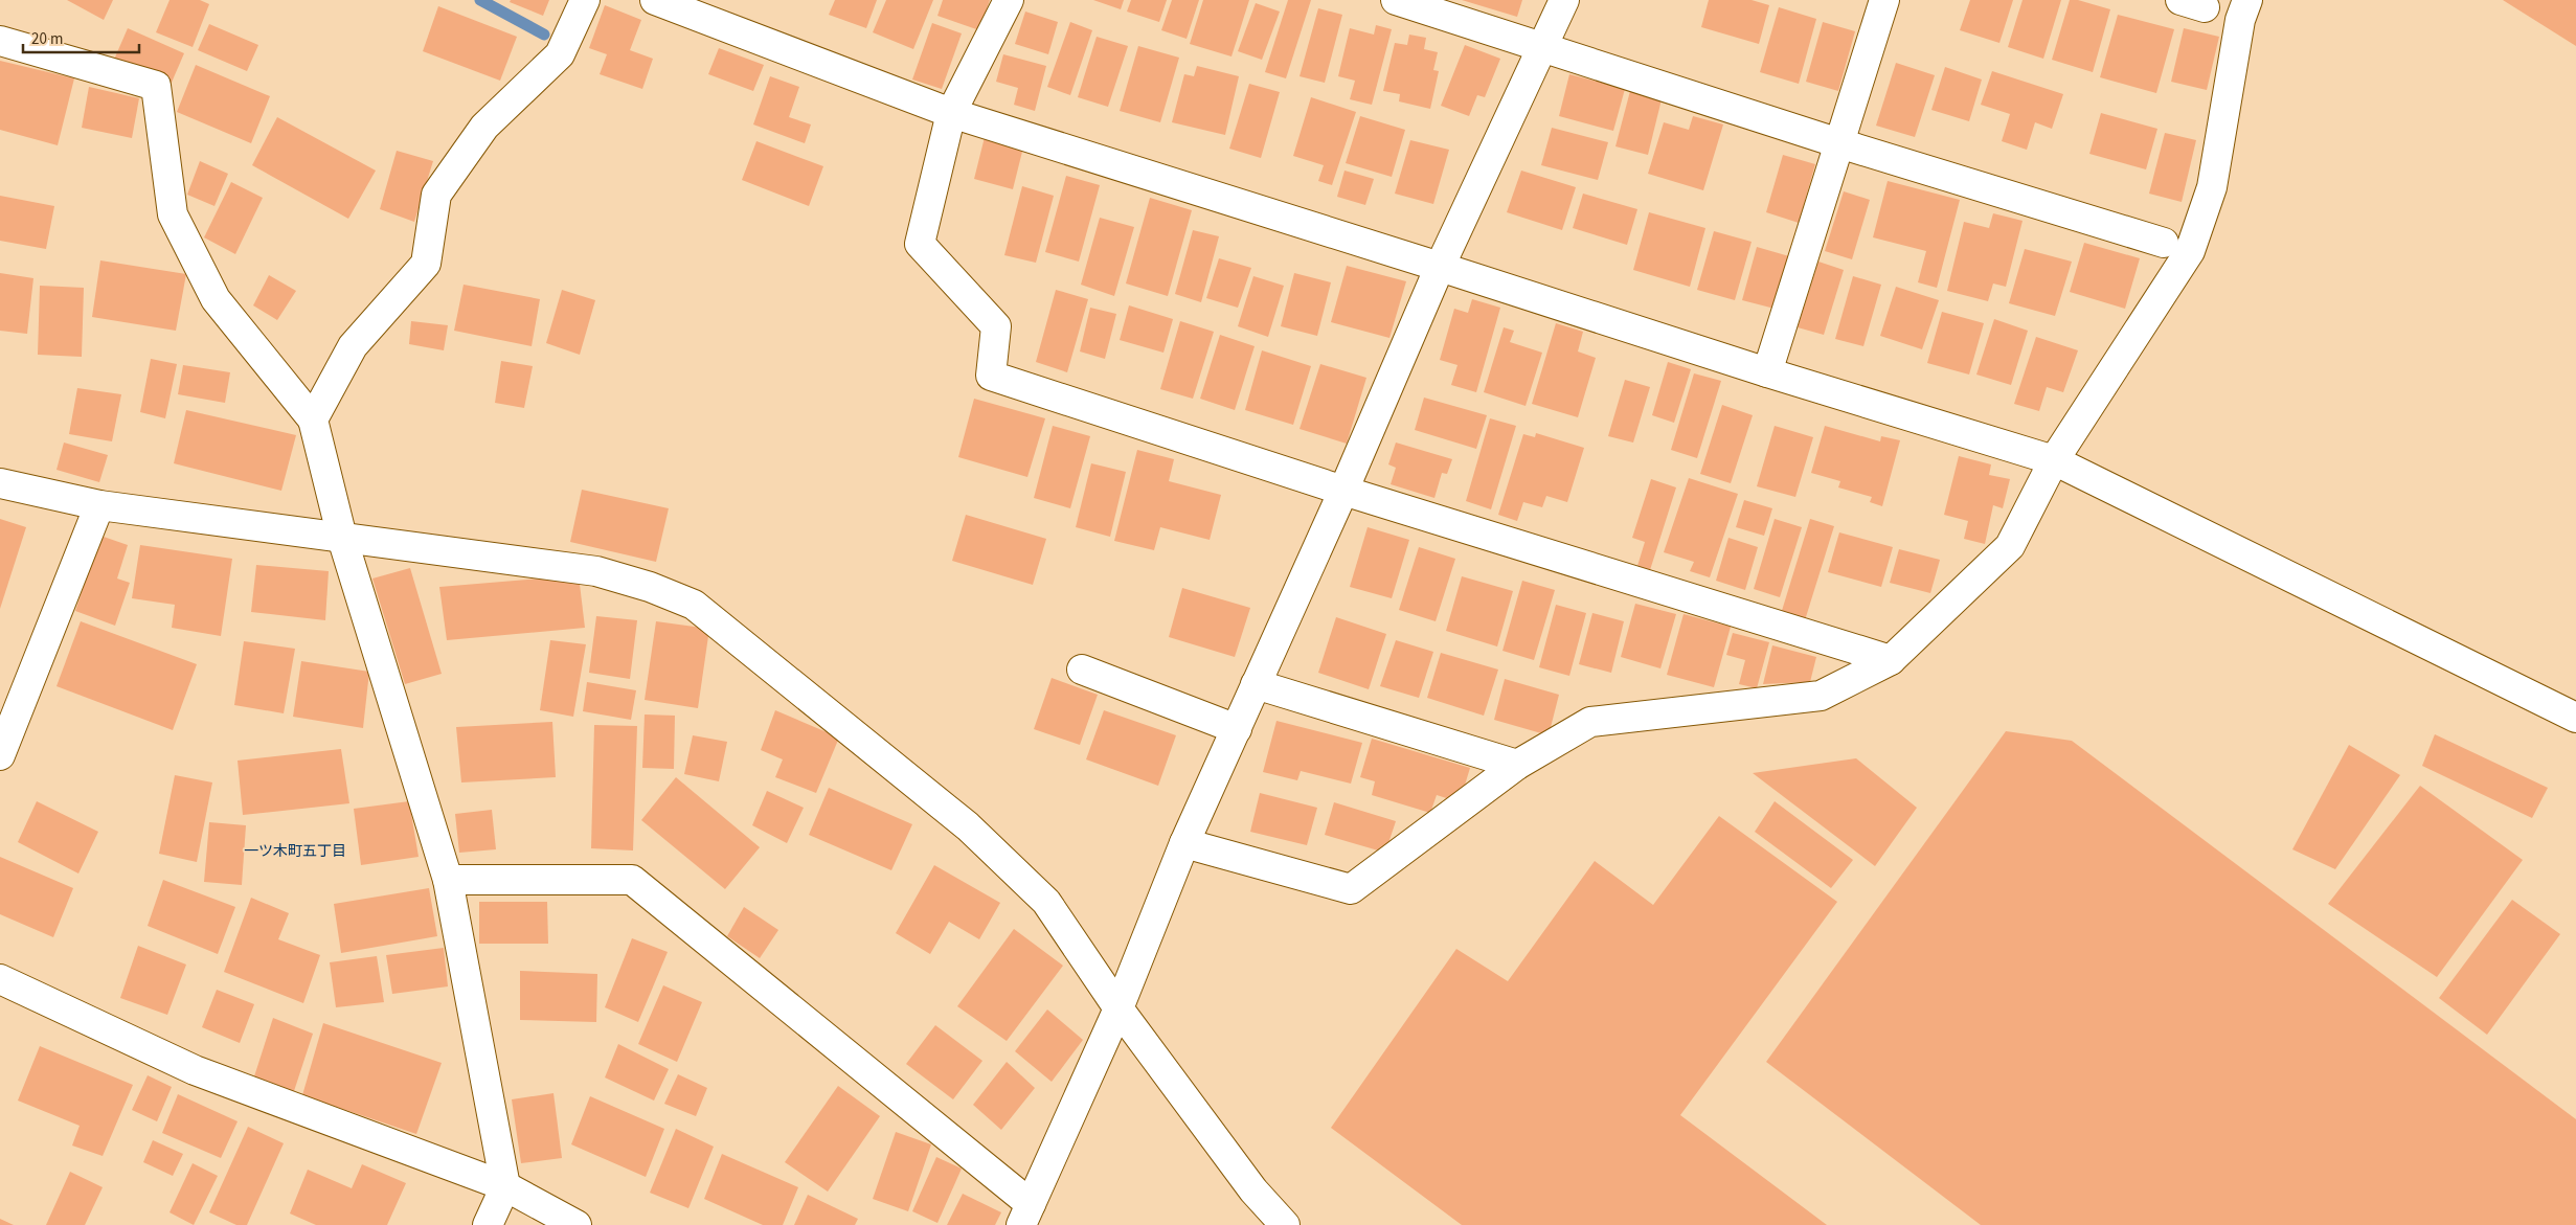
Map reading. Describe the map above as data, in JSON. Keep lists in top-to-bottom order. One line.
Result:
{"districts":["一ツ木町五丁目"],"scale_bar":"20 m"}
